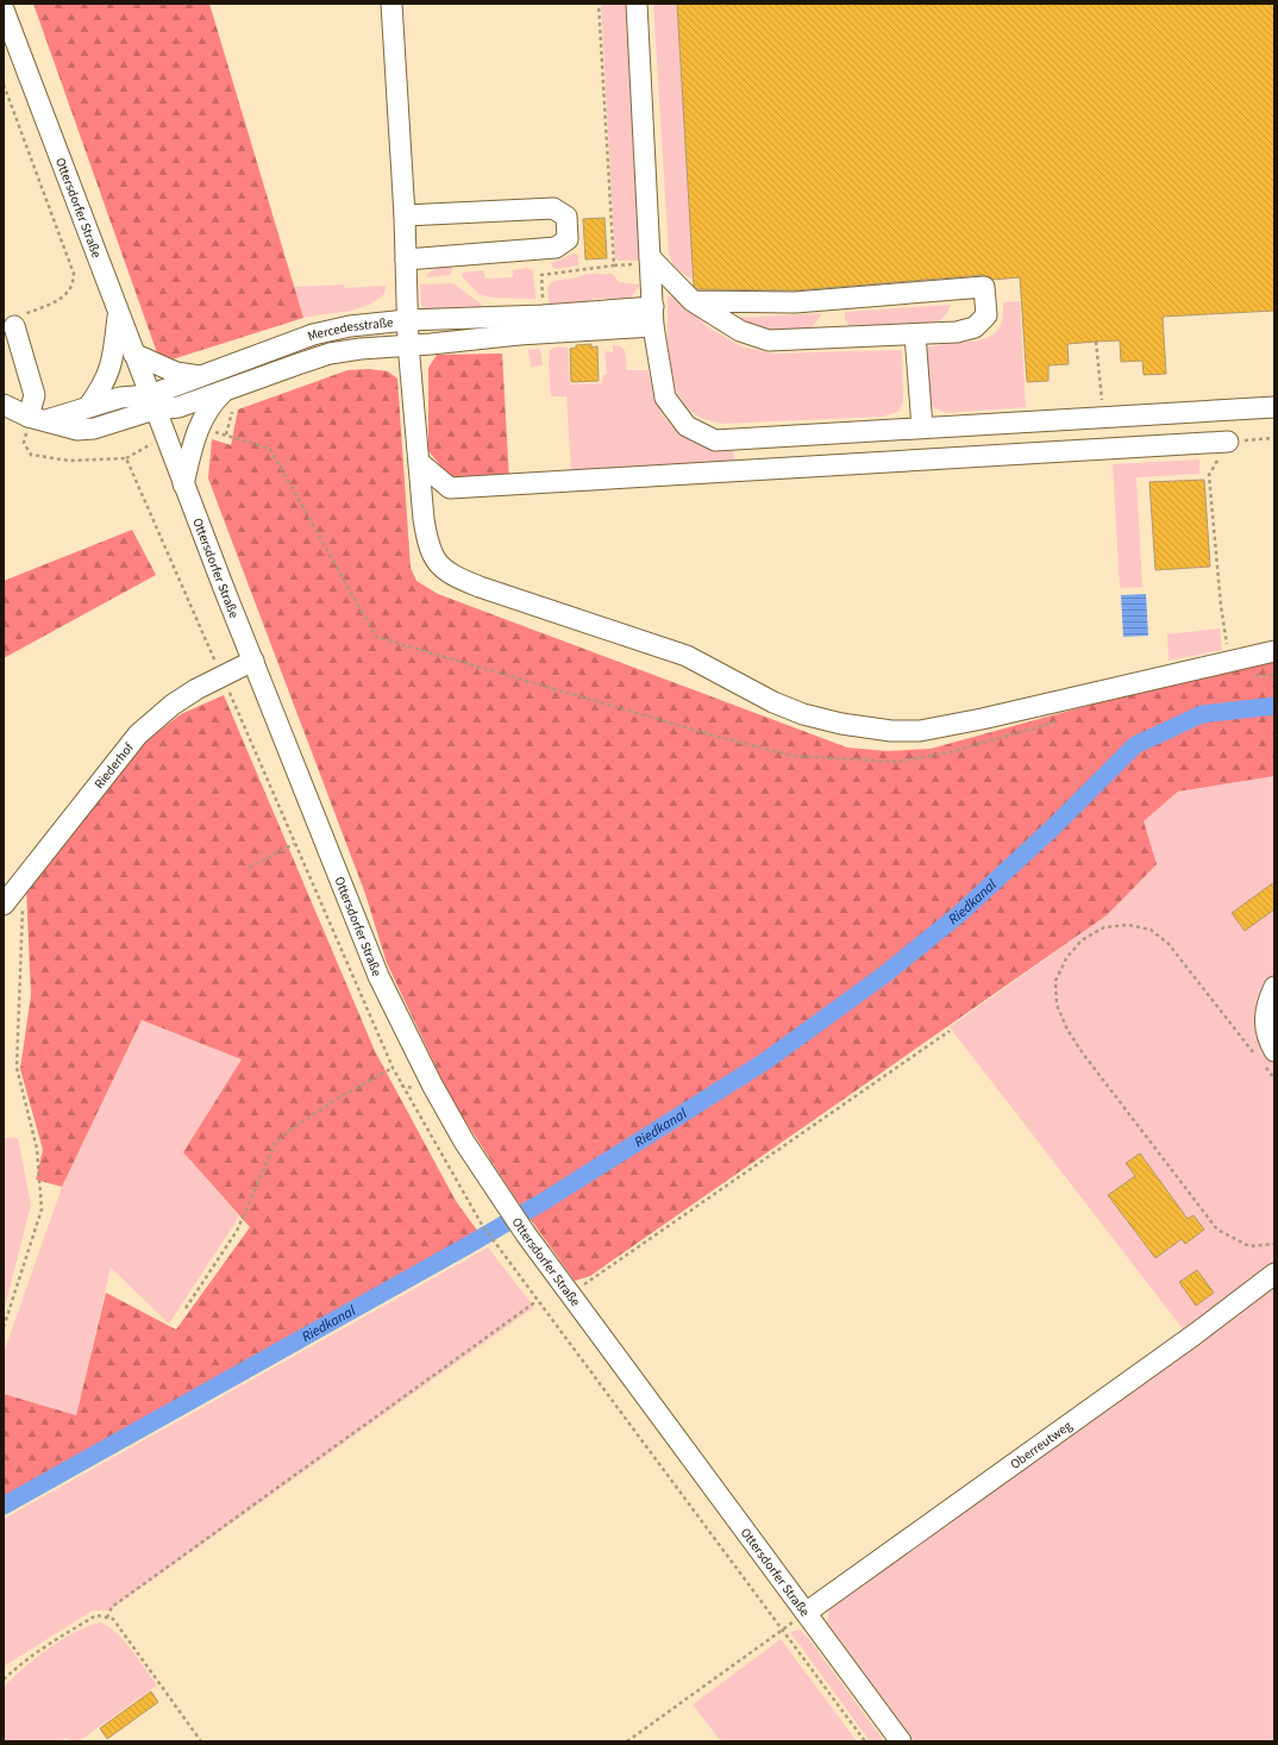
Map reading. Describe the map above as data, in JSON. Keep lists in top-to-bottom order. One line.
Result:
{"streets":{"street":["Ottersdorfer Straße","Mercedesstraße","Riederhof","Oberreutweg"]},"crossings":[["Ottersdorfer Straße","Mercedesstraße"],["Ottersdorfer Straße","Riederhof"],["Ottersdorfer Straße","Oberreutweg"]],"water":["Riedkanal"]}
